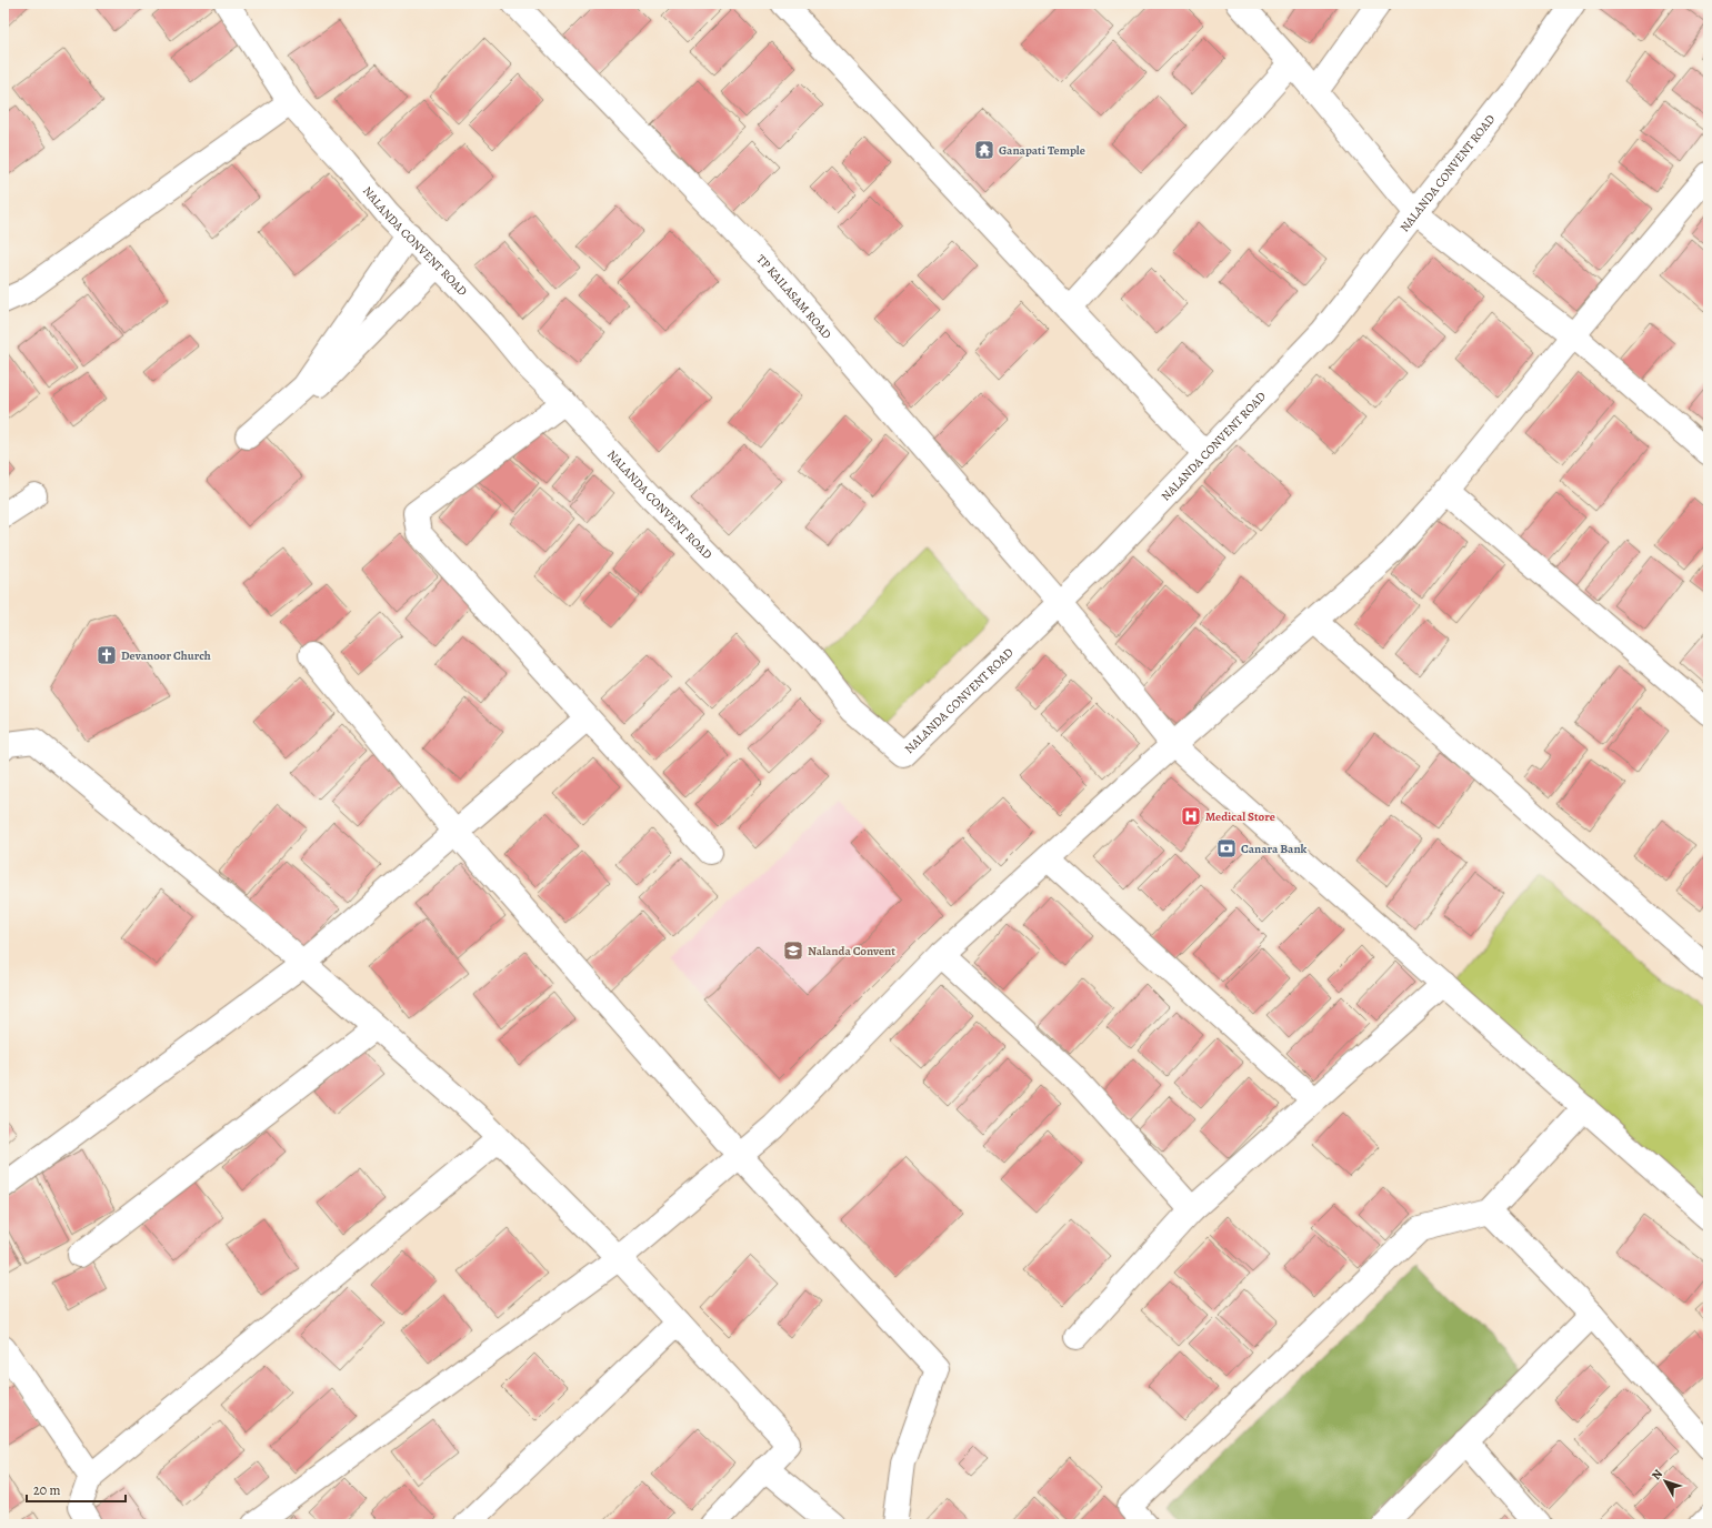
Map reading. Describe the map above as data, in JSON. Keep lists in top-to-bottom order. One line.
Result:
{"streets":{"street":["NALANDA CONVENT ROAD","TP KAILASAM ROAD"]},"crossings":[["NALANDA CONVENT ROAD","TP KAILASAM ROAD"]],"places":{"temple":["Ganapati Temple"],"church":["Devanoor Church"],"hospital":["Medical Store"],"bank":["Canara Bank"],"school or university":["Nalanda Convent"]},"scale_bar":"20 m","north":"top left"}
